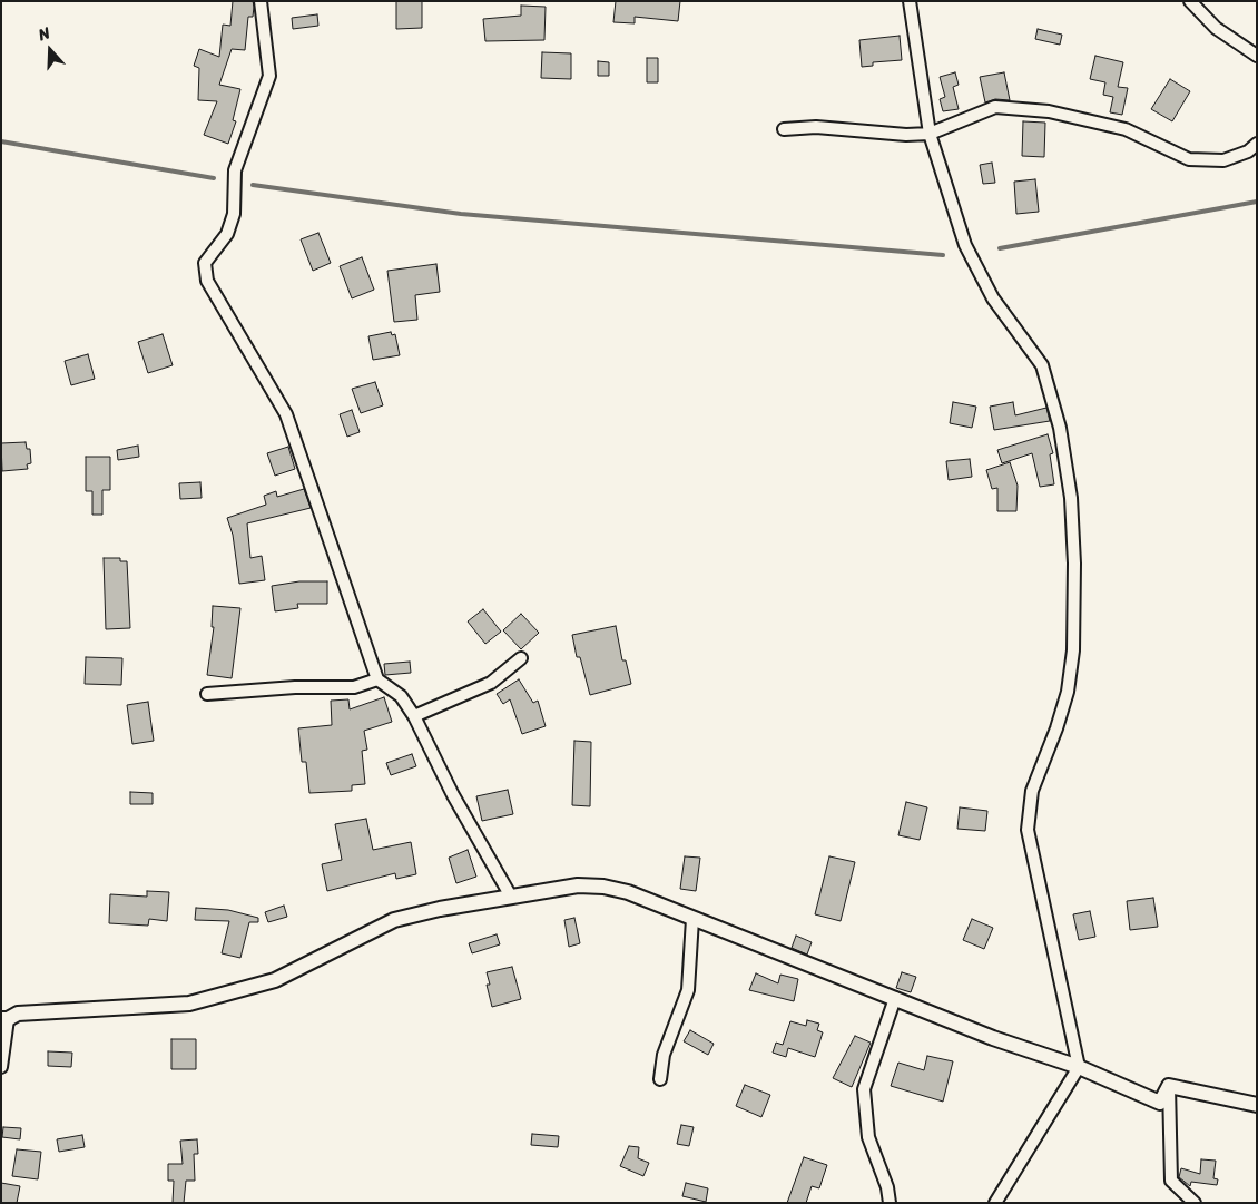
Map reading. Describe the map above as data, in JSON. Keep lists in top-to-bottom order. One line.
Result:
{"north":"top"}
